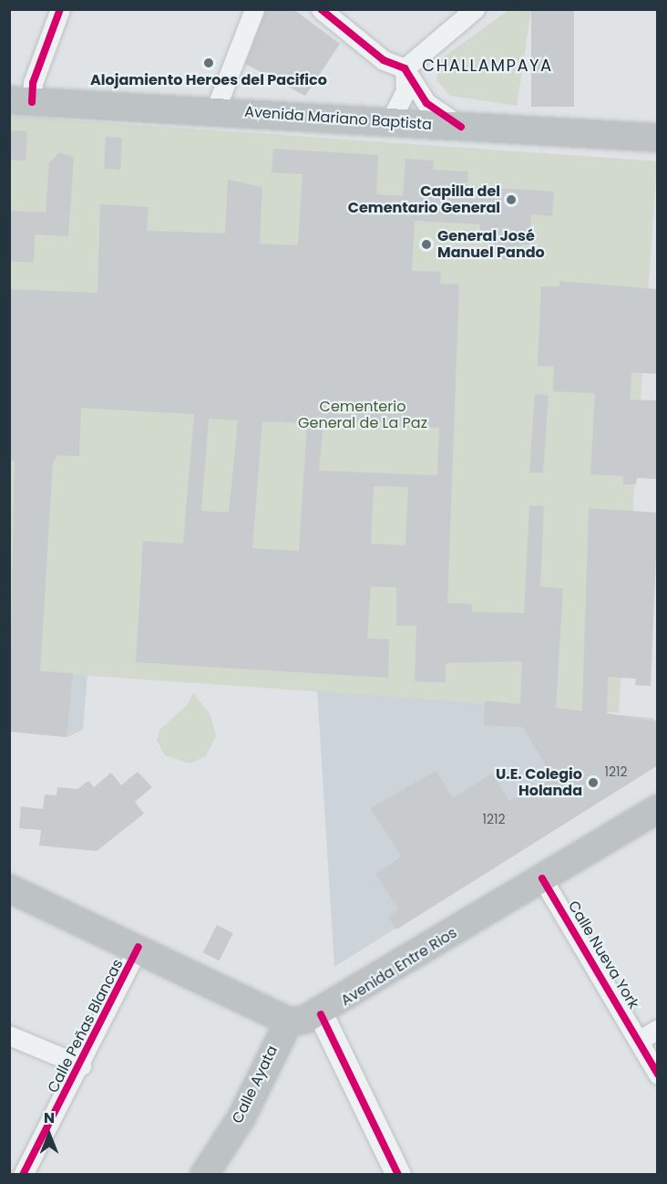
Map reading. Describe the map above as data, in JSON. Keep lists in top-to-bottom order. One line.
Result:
{"streets":{"main road":["Avenida Mariano Baptista","Avenida Entre Rios","Calle Ayata"],"street":["Calle Nueva York","Calle Peñas Blancas"]},"crossings":[["Calle Nueva York","Avenida Entre Rios"],["Avenida Entre Rios","Calle Ayata"]],"districts":["CHALLAMPAYA"],"parks":["Cementerio General de La Paz"],"places":["Alojamiento Heroes del Pacifico","Capilla del Cementario General","General José Manuel Pando","U.E. Colegio Holanda"],"house_numbers":["1212","1212"],"north":"top"}
